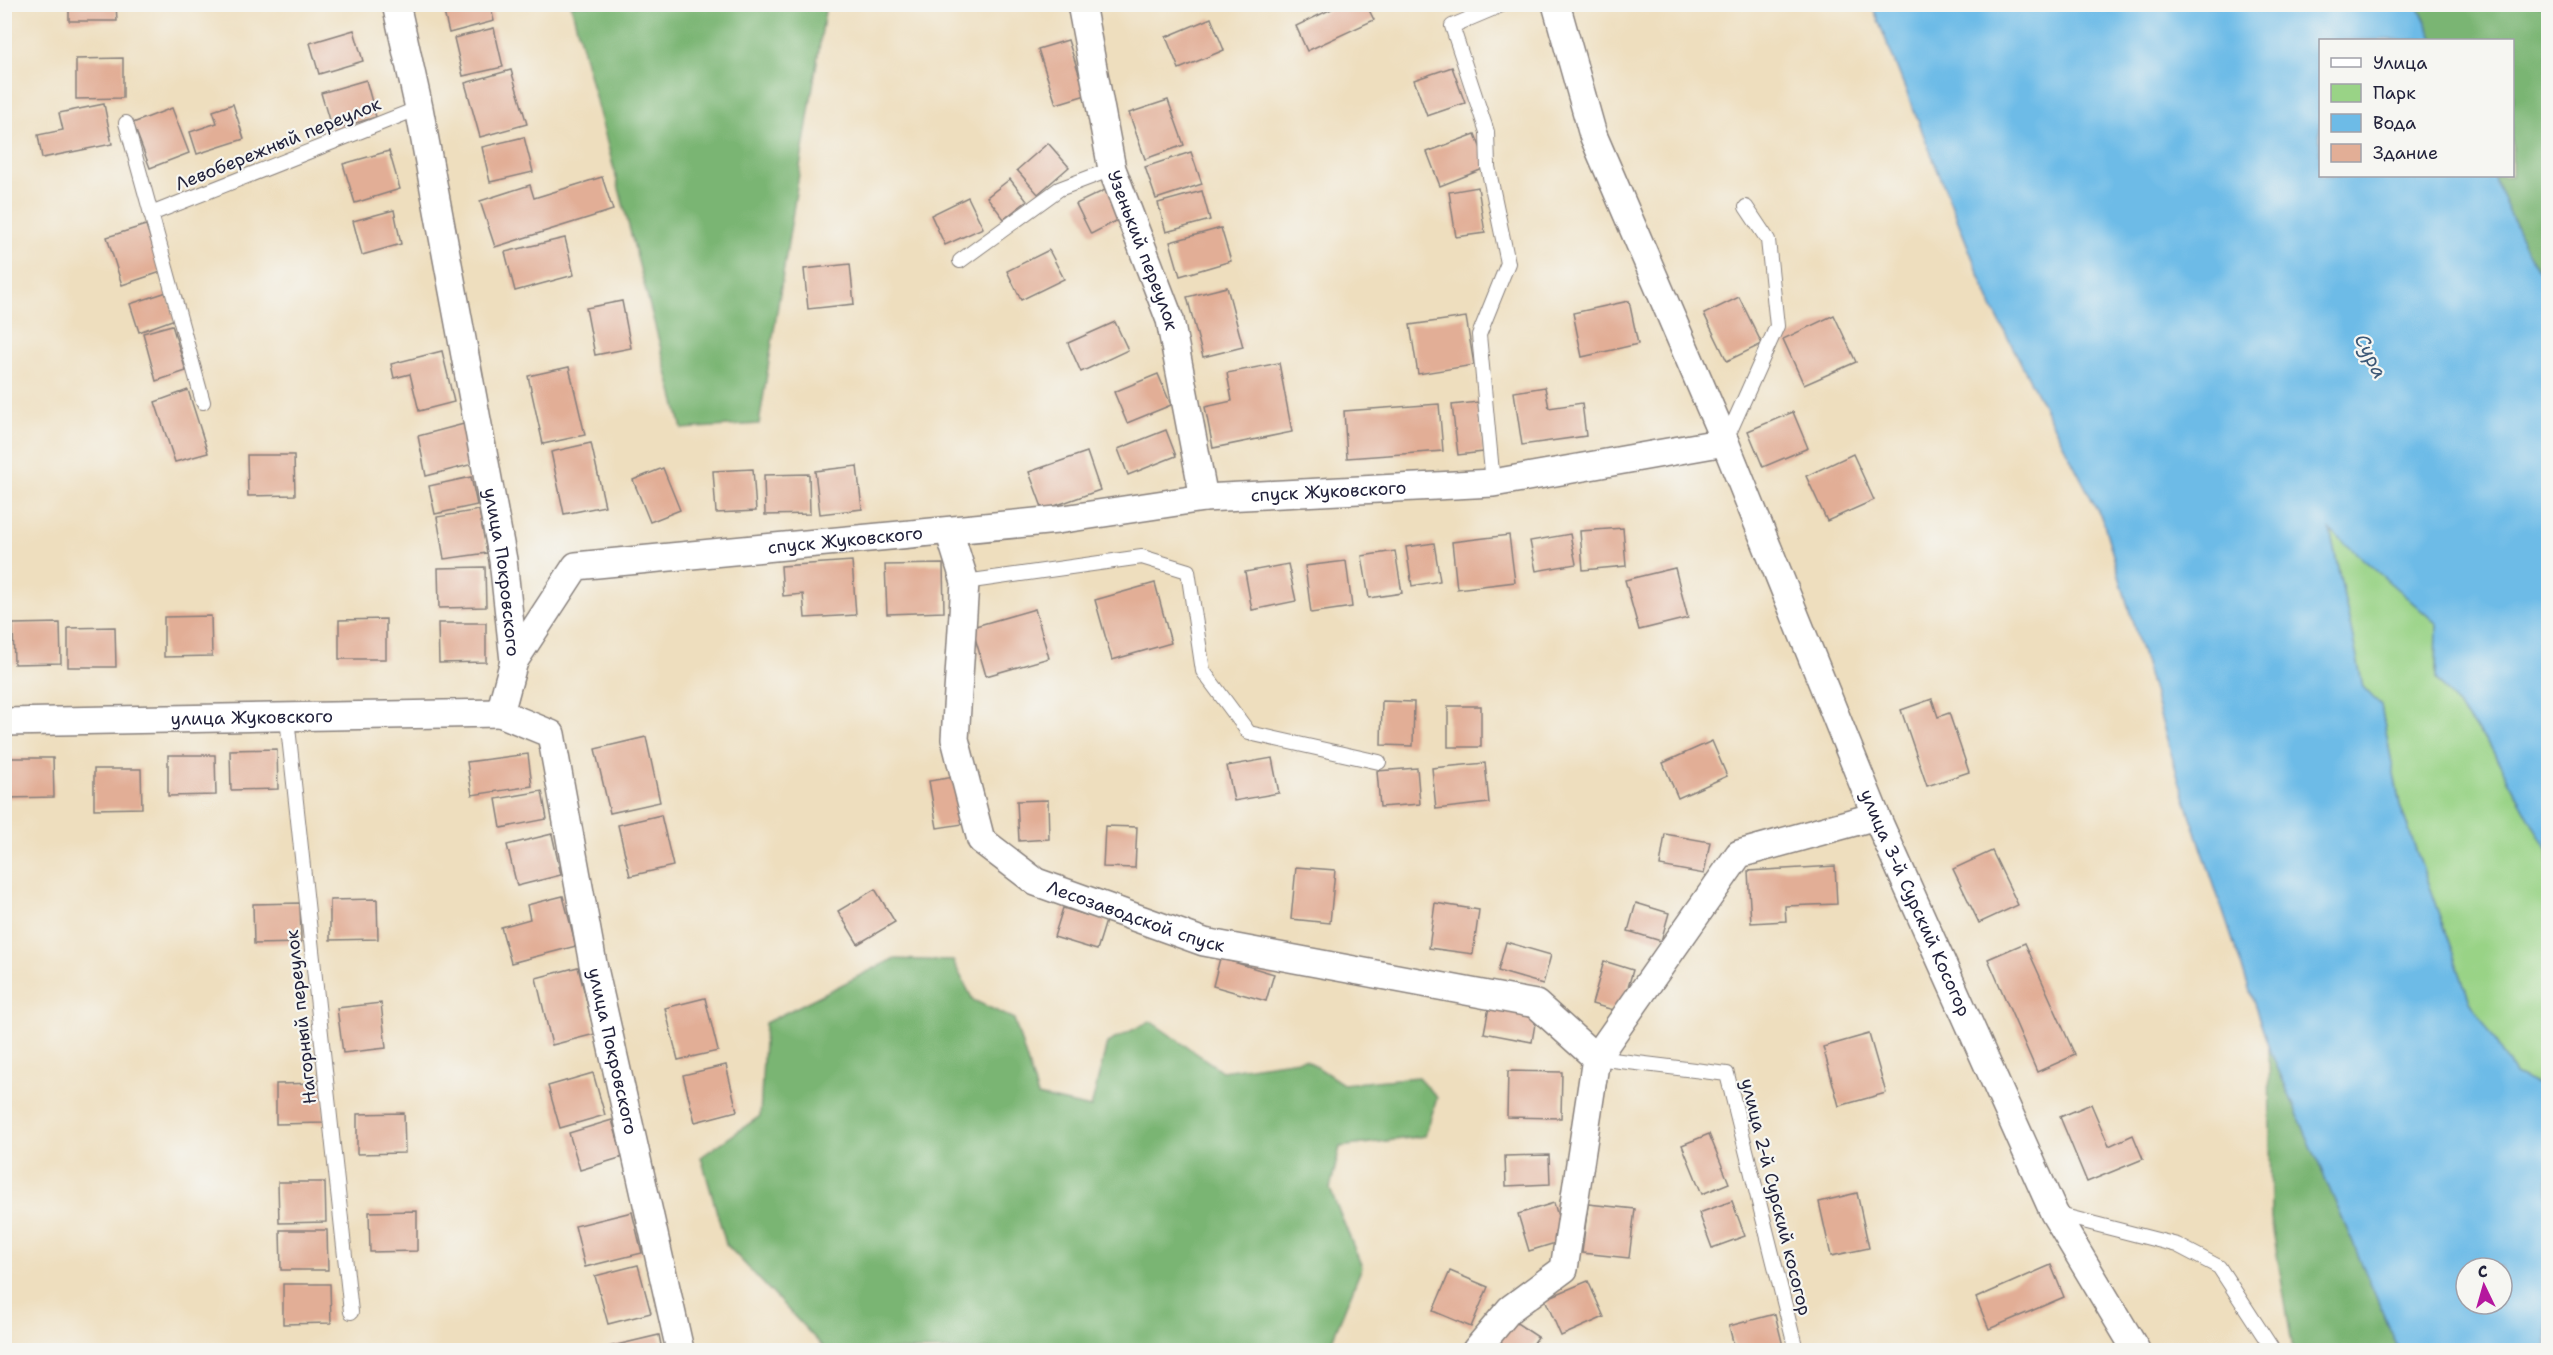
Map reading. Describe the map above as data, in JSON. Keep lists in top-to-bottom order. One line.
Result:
{"streets":{"street":["Узенький переулок","спуск Жуковского","улица Покровского","улица Жуковского","улица 3-й Сурский Косогор","Лесозаводской спуск"],"lane":["Левобережный переулок","Нагорный переулок","улица 2-й Сурский косогор"]},"crossings":[["Левобережный переулок","улица Покровского"],["Узенький переулок","спуск Жуковского"],["спуск Жуковского","улица Покровского"],["спуск Жуковского","улица 3-й Сурский Косогор"],["спуск Жуковского","Лесозаводской спуск"],["улица Покровского","улица Жуковского"],["улица Жуковского","Нагорный переулок"],["Лесозаводской спуск","улица 2-й Сурский косогор"]],"water":["Сура"],"legend":["Улица","Парк","Вода","Здание"],"north":"top"}
